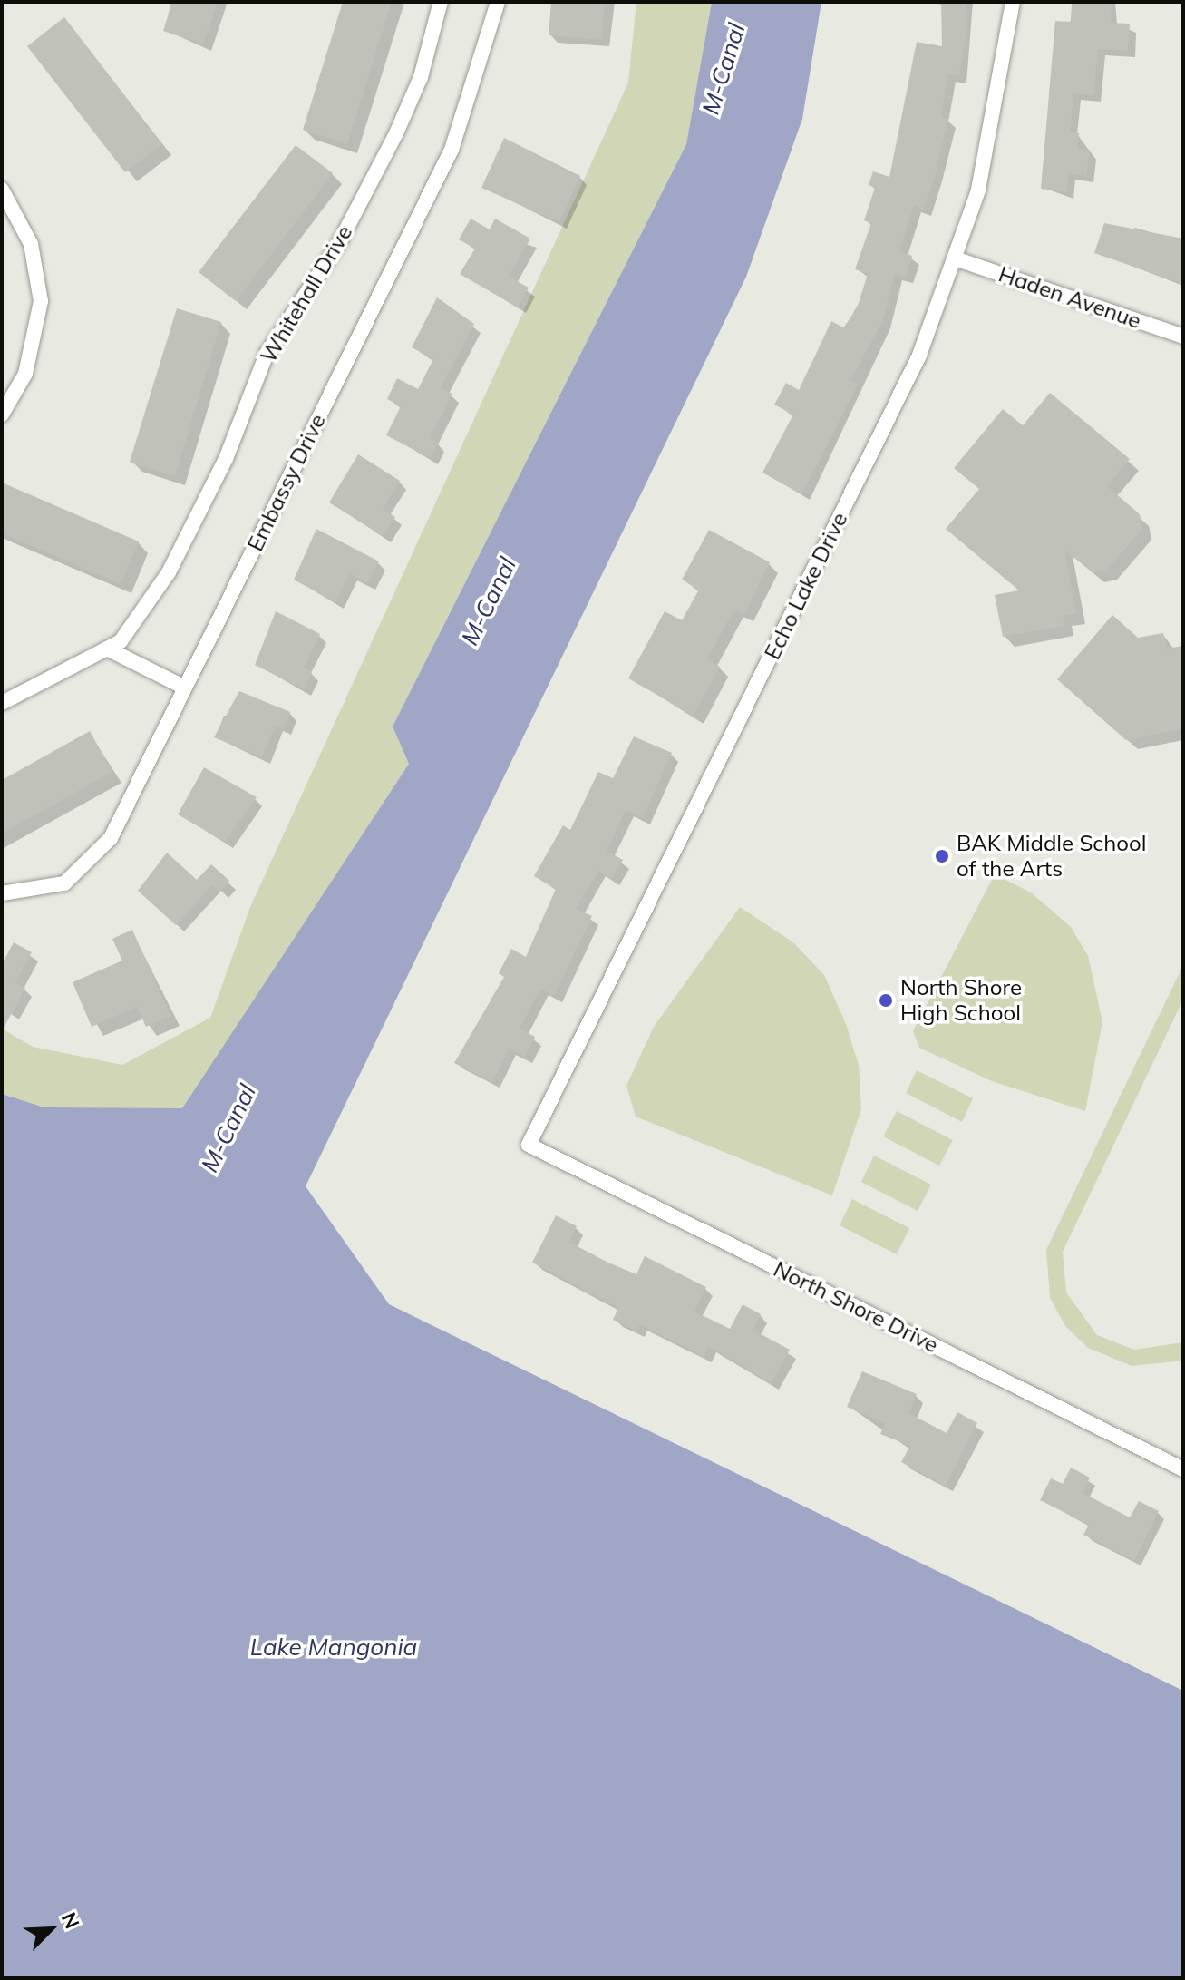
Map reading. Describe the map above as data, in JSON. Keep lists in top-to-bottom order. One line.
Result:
{"streets":{"street":["Whitehall Drive","Haden Avenue","Embassy Drive","Echo Lake Drive","North Shore Drive"]},"crossings":[["Haden Avenue","Echo Lake Drive"],["Echo Lake Drive","North Shore Drive"]],"water":["M-Canal","Lake Mangonia"],"places":["BAK Middle School of the Arts","North Shore High School"],"north":"top right"}
